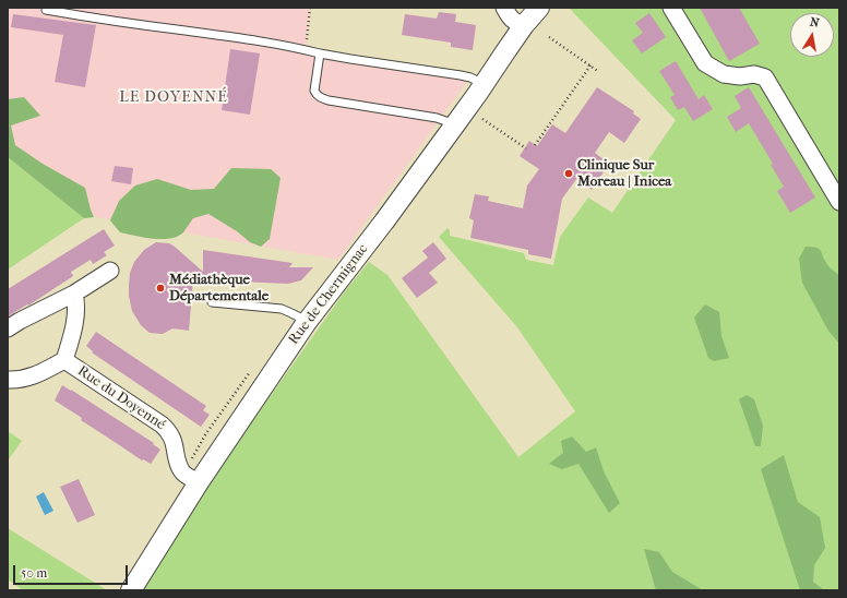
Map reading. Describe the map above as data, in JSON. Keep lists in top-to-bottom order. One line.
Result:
{"streets":{"street":["Rue de Chermignac","Rue du Doyenné"]},"crossings":[["Rue de Chermignac","Rue du Doyenné"]],"districts":["LE DOYENNÉ"],"places":["Clinique Sur Moreau | Inicea","Médiathèque Départementale"],"scale_bar":"50 m","north":"top"}
